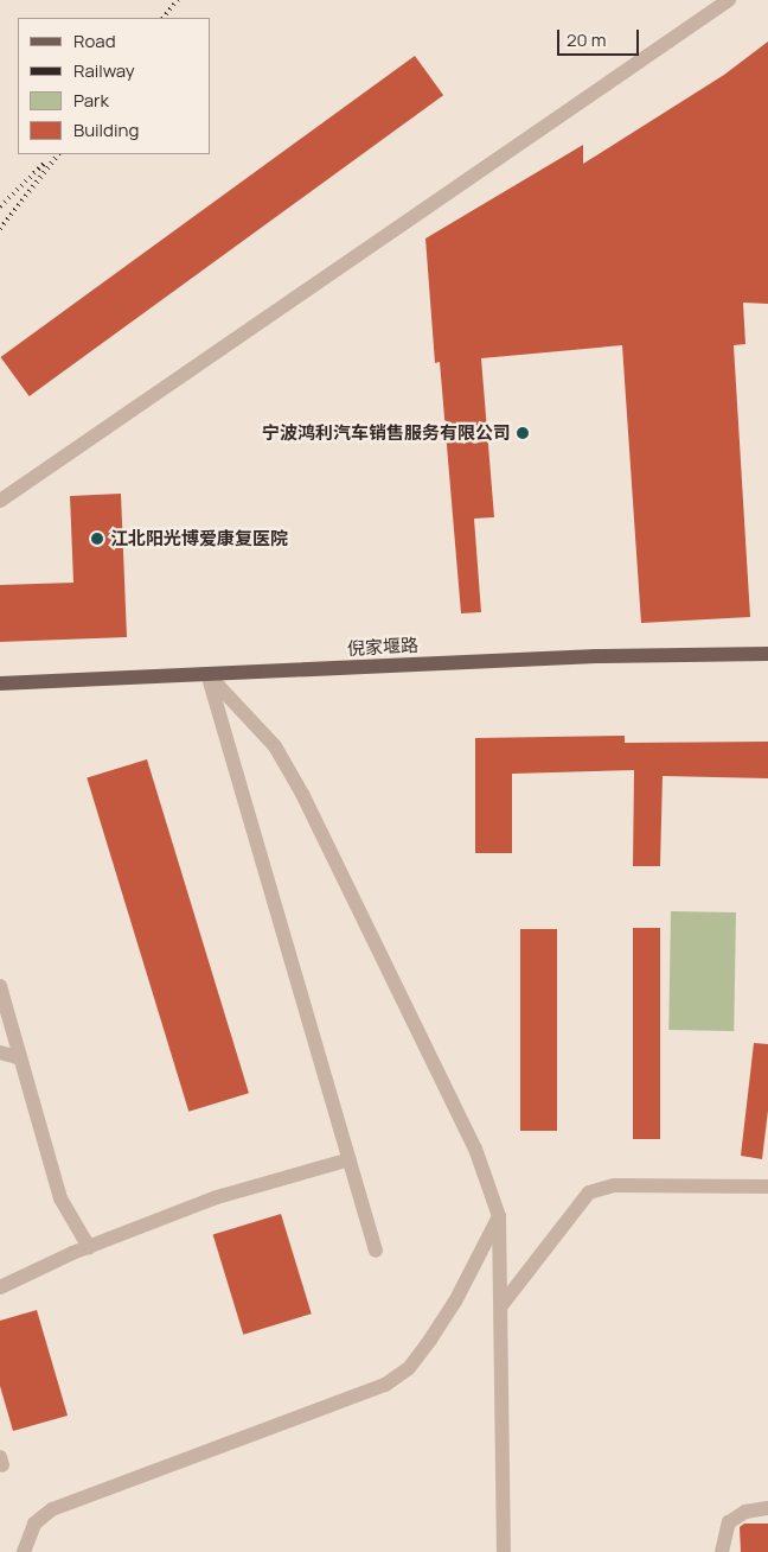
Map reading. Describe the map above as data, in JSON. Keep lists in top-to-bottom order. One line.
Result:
{"streets":{"main road":["倪家堰路"]},"places":["宁波鸿利汽车销售服务有限公司","江北阳光博爱康复医院"],"legend":["Road","Railway","Park","Building"],"scale_bar":"20 m"}
